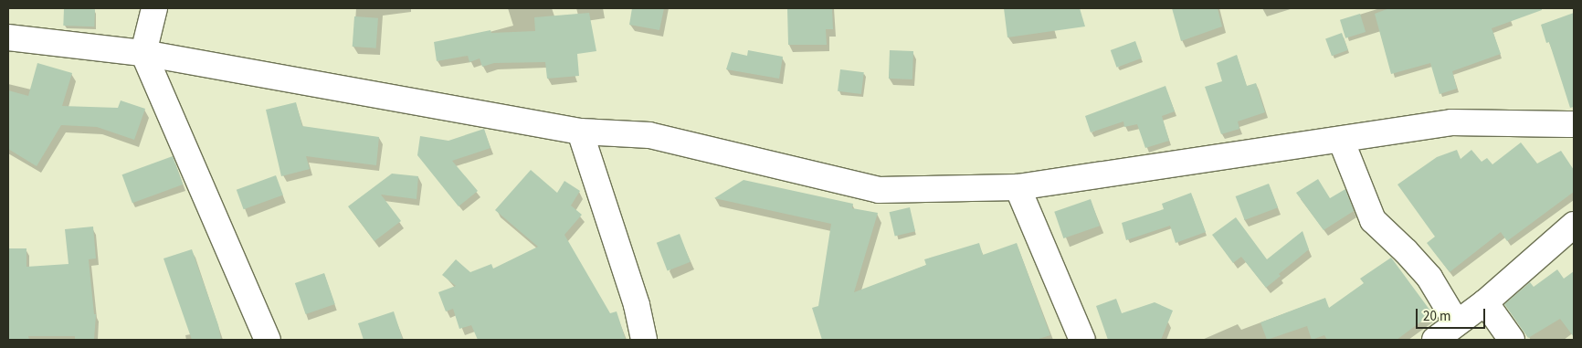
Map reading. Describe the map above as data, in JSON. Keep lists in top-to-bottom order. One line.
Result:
{"scale_bar":"20 m"}
